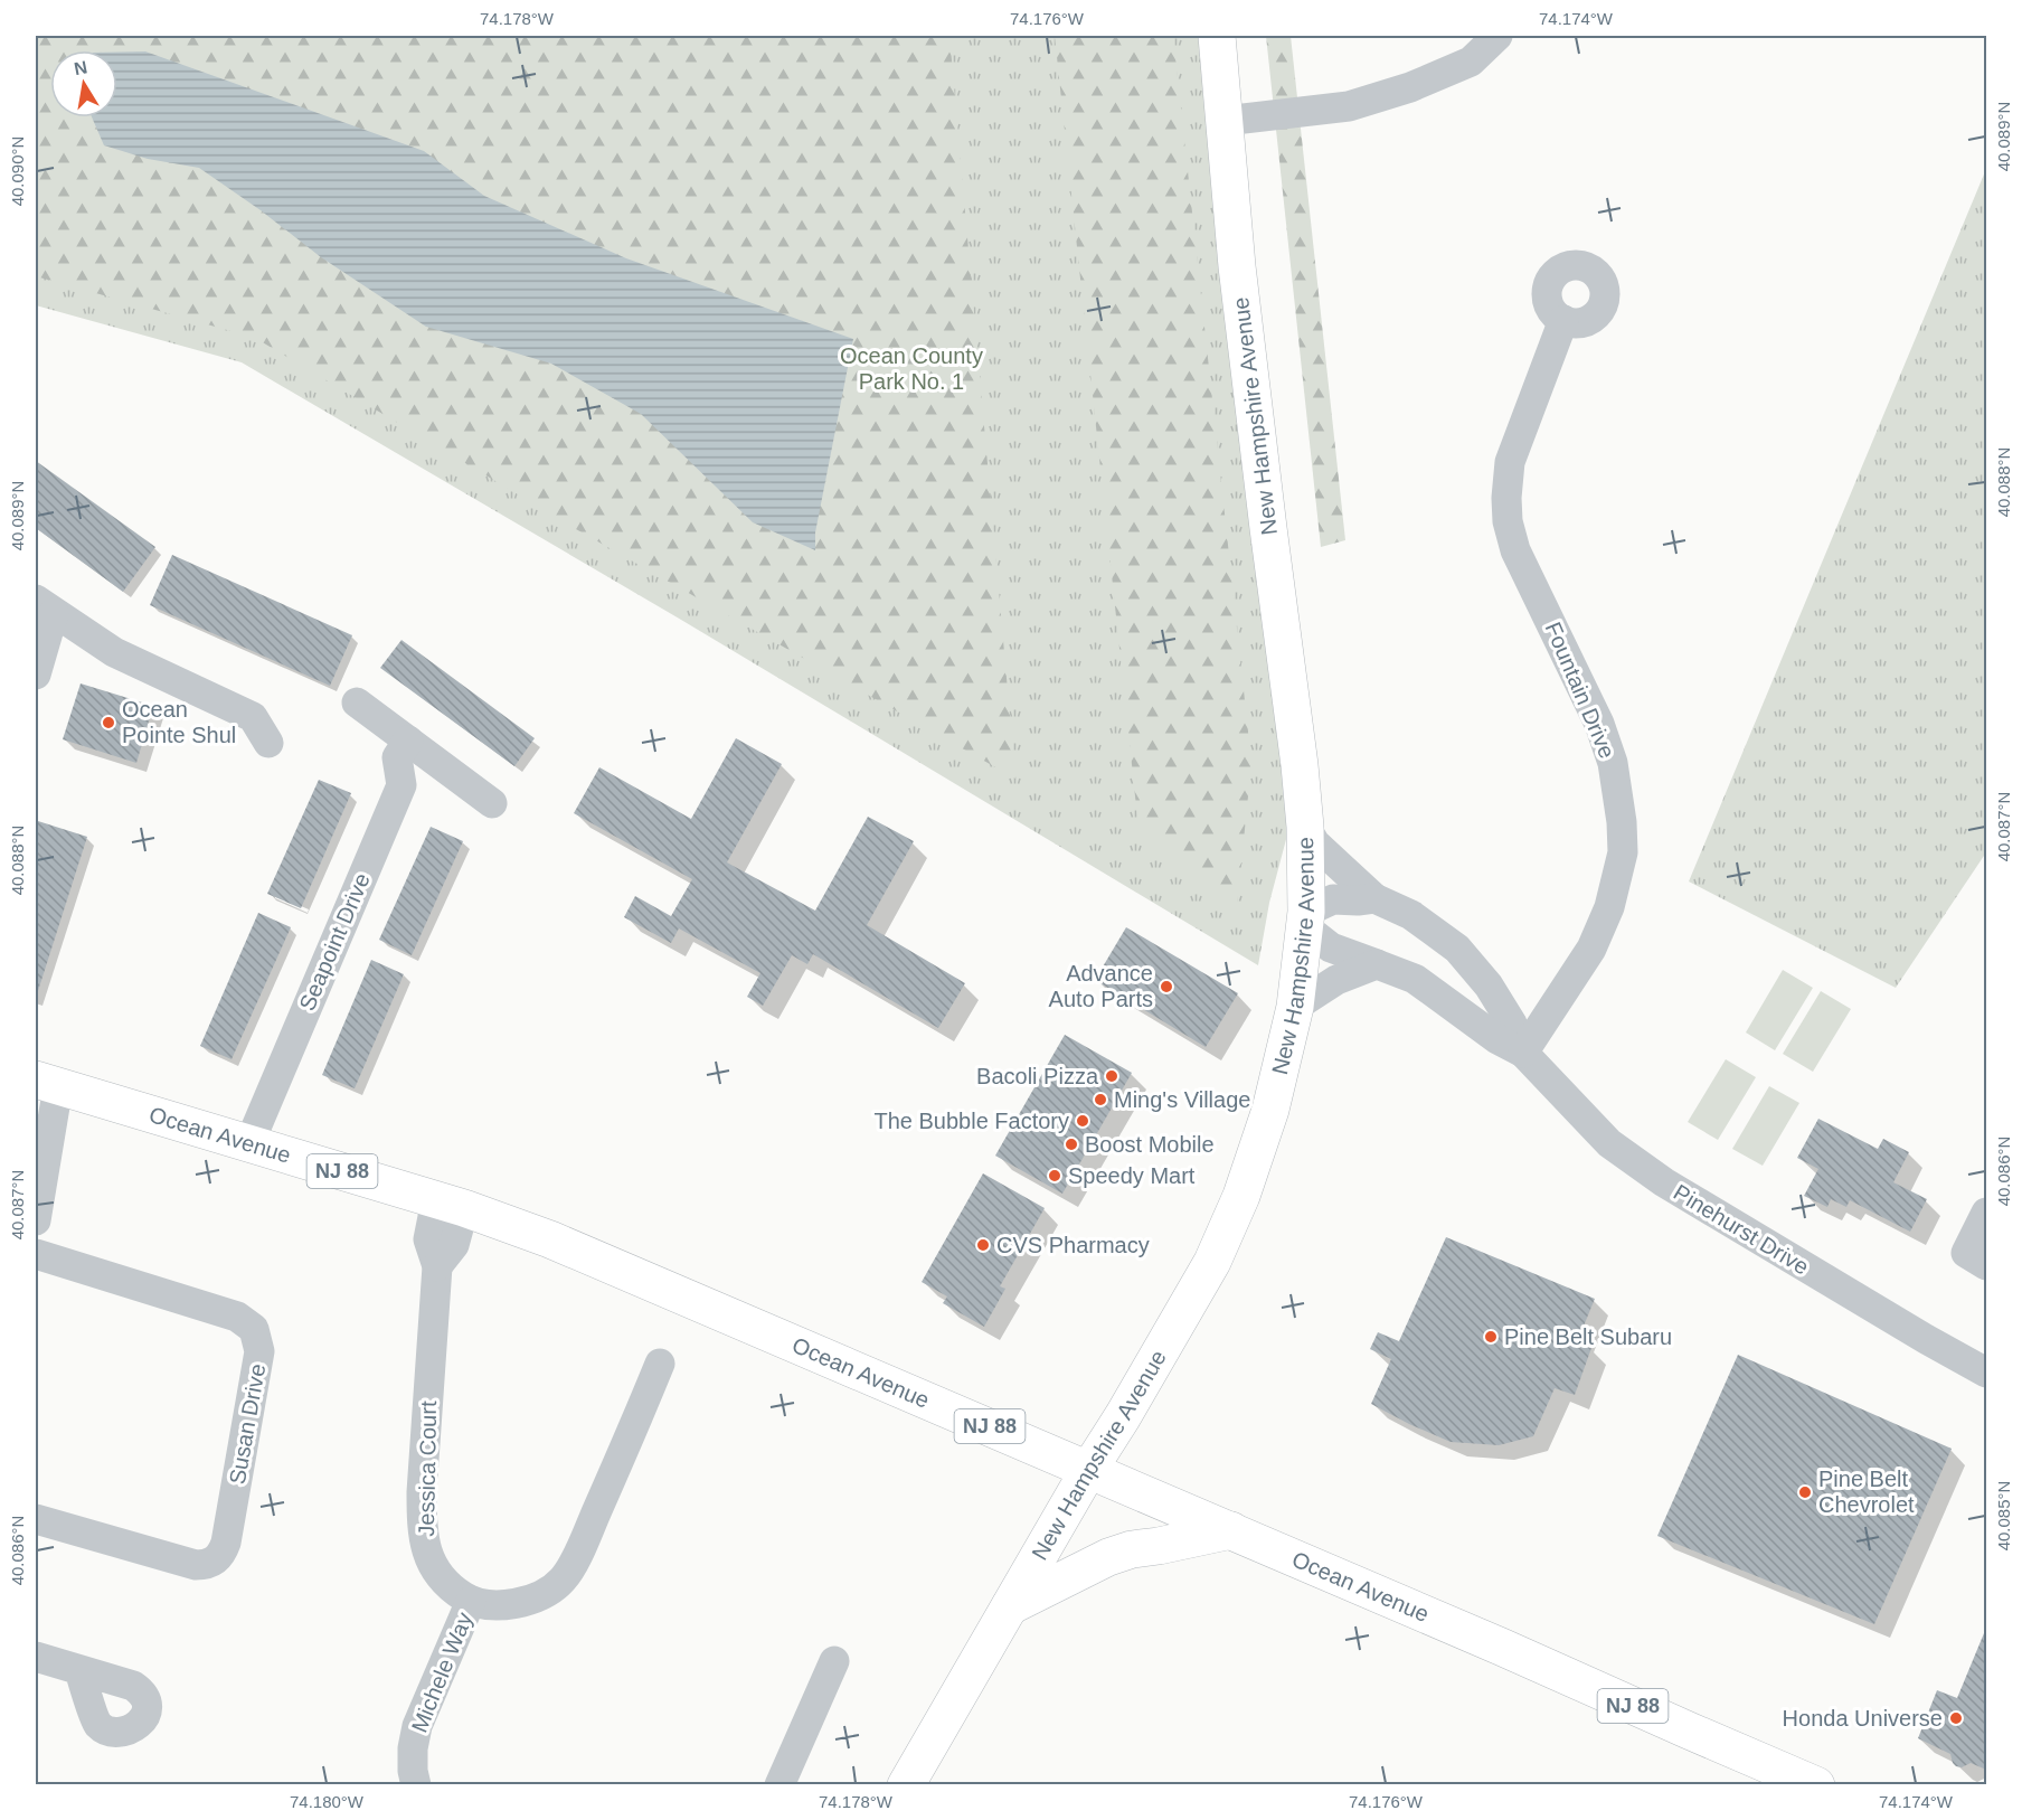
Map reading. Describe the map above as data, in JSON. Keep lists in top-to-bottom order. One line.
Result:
{"streets":{"main road":["New Hampshire Avenue","Ocean Avenue","NJ 88"],"street":["Fountain Drive","Seapoint Drive","Pinehurst Drive","Susan Drive","Jessica Court","Michele Way"]},"crossings":[["New Hampshire Avenue","Ocean Avenue"],["New Hampshire Avenue","Pinehurst Drive"],["Fountain Drive","Pinehurst Drive"],["Seapoint Drive","Ocean Avenue"],["Ocean Avenue","Jessica Court"],["Jessica Court","Michele Way"]],"parks":["Ocean County Park No. 1"],"places":["Ocean Pointe Shul","Advance Auto Parts","Bacoli Pizza","Ming's Village","The Bubble Factory","Boost Mobile","Speedy Mart","CVS Pharmacy","Pine Belt Subaru","Pine Belt Chevrolet","Honda Universe"],"north":"top","coordinates":["74.178°W","74.176°W","74.174°W","40.089°N","40.090°N","40.088°N","40.087°N","40.086°N","40.085°N","74.180°W"]}
